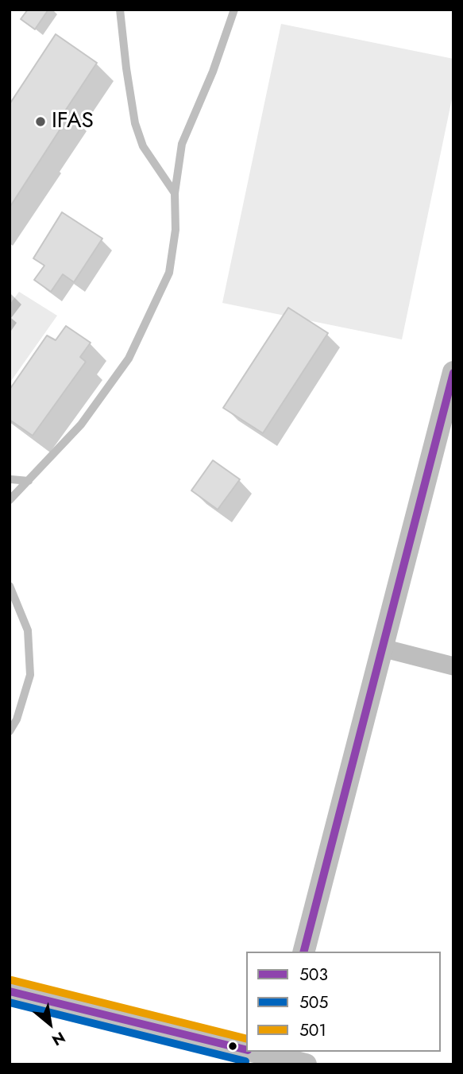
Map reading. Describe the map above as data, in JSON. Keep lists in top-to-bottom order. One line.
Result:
{"places":["IFAS"],"lines":["transit line 503","transit line 501","transit line 505"],"legend":["503","505","501"],"north":"bottom right"}
